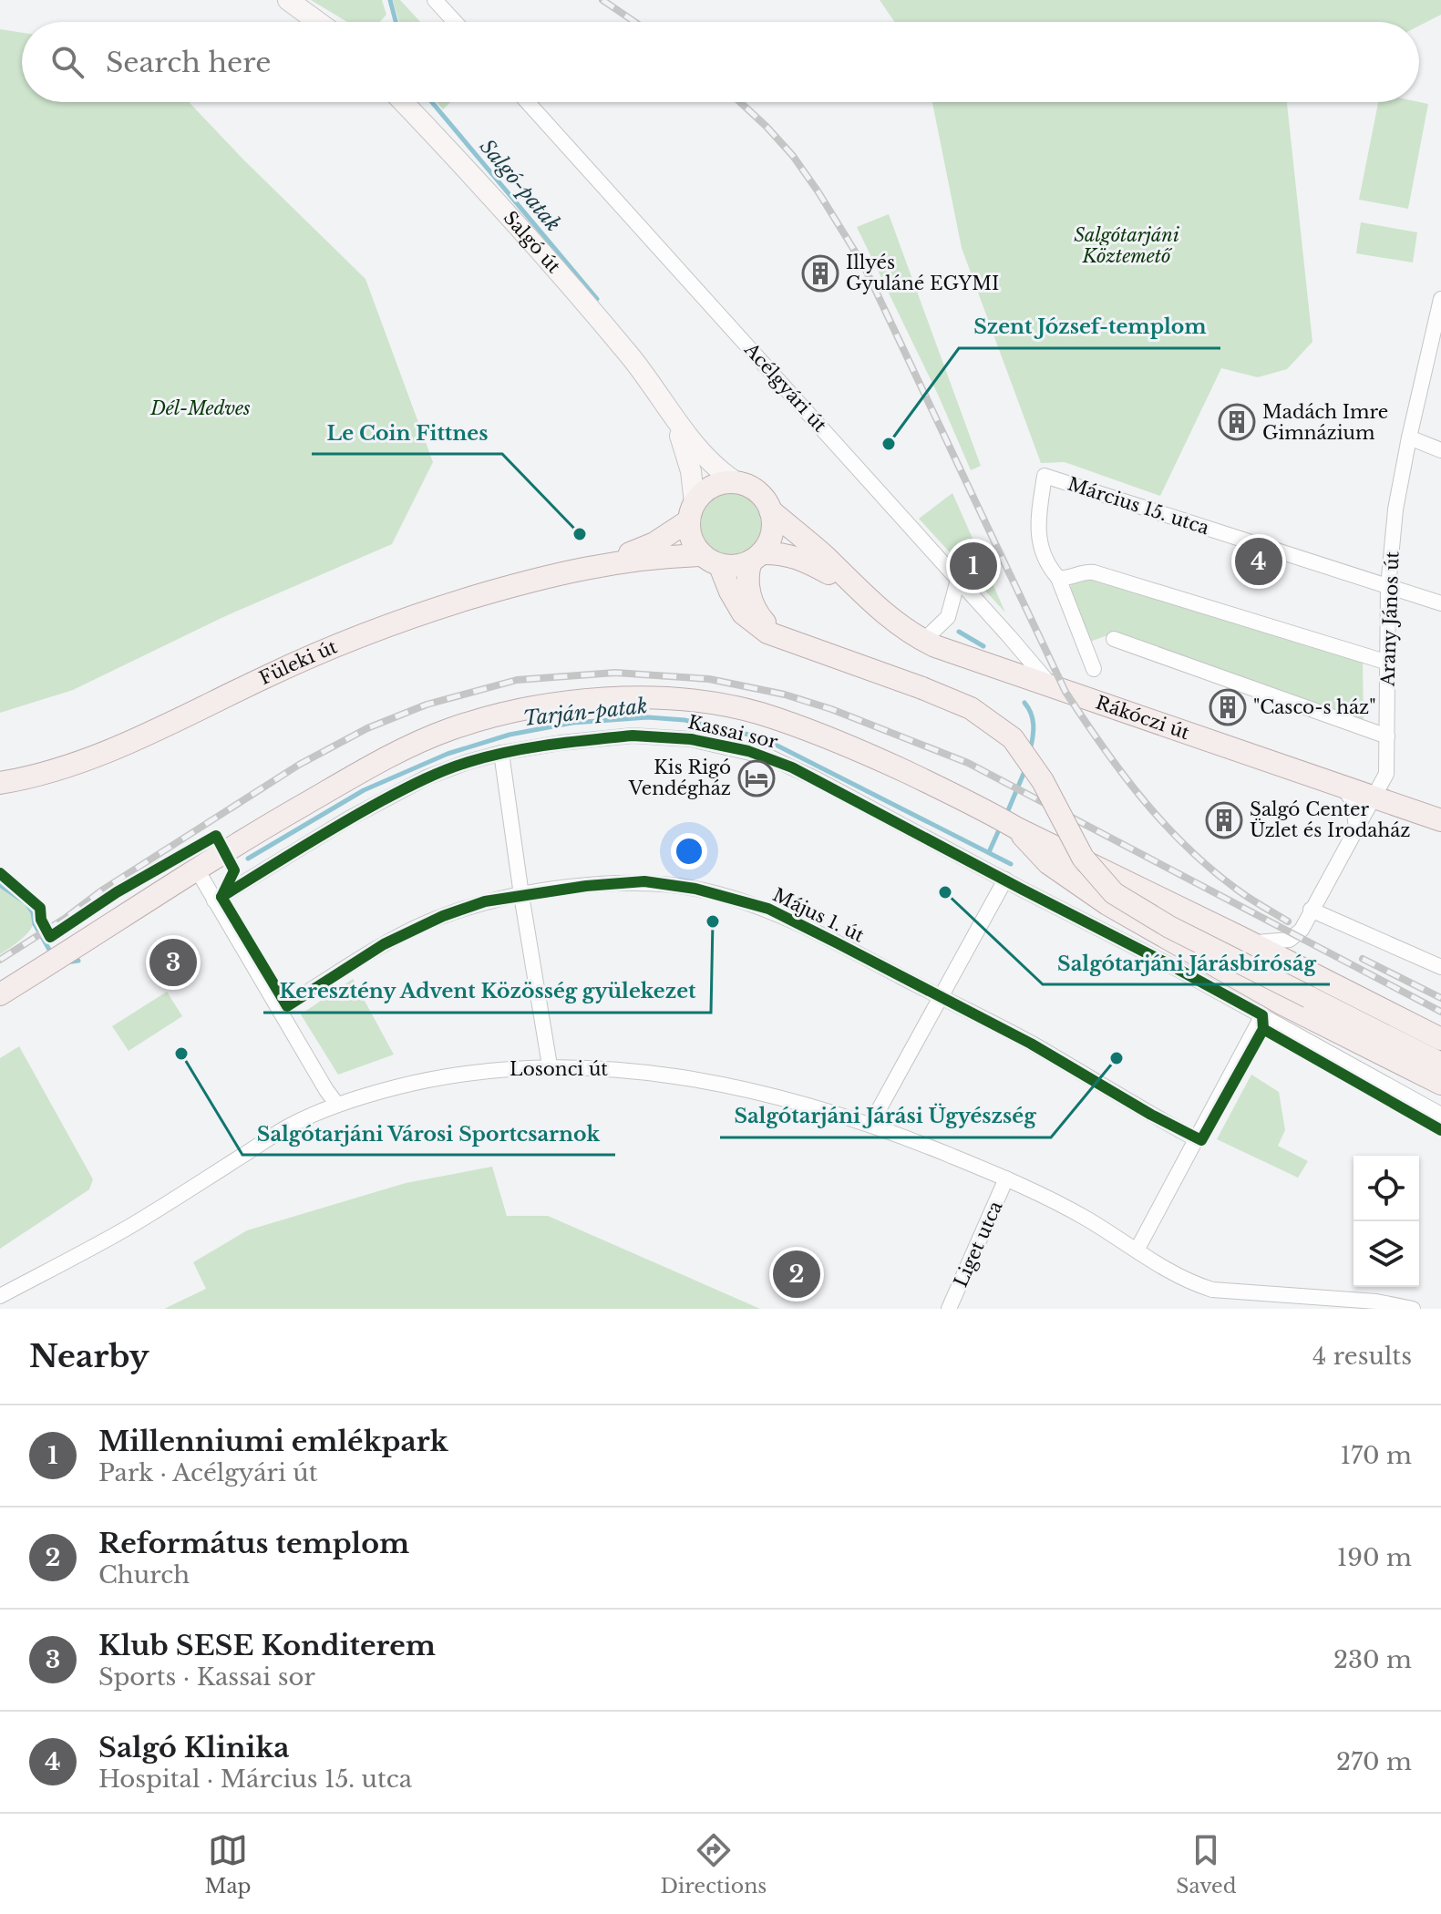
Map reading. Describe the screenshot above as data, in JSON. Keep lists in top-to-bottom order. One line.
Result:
{"streets":{"main road":["Salgó út","Füleki út","Rákóczi út"],"street":["Acélgyári út","Március 15. utca","Arany János út","Kassai sor","Május 1. út","Losonci út","Liget utca"]},"crossings":[["Acélgyári út","Rákóczi út"],["Március 15. utca","Arany János út"],["Arany János út","Rákóczi út"],["Losonci út","Liget utca"]],"water":["Salgó-patak","Tarján-patak"],"parks":["Salgótarjáni Köztemető","Dél-Medves"],"places":{"building":["Illyés Gyuláné EGYMI","Madách Imre Gimnázium","\"Casco-s ház\"","Salgó Center Üzlet és Irodaház"],"other":["Szent József-templom","Le Coin Fittnes","Salgótarjáni Járásbíróság","Keresztény Advent Közösség gyülekezet","Salgótarjáni Városi Sportcsarnok","Salgótarjáni Járási Ügyészség"],"hotel":["Kis Rigó Vendégház"]},"page":{"search":"Search here","pins":["4","1","3","2"],"heading":["Nearby","4 results"],"list":[{"mark":"1","name":"Millenniumi emlékpark","note":"Park · Acélgyári út","value":"170 m"},{"mark":"2","name":"Református templom","note":"Church","value":"190 m"},{"mark":"3","name":"Klub SESE Konditerem","note":"Sports · Kassai sor","value":"230 m"},{"mark":"4","name":"Salgó Klinika","note":"Hospital · Március 15. utca","value":"270 m"}],"nav":["Map","Directions","Saved"]}}
